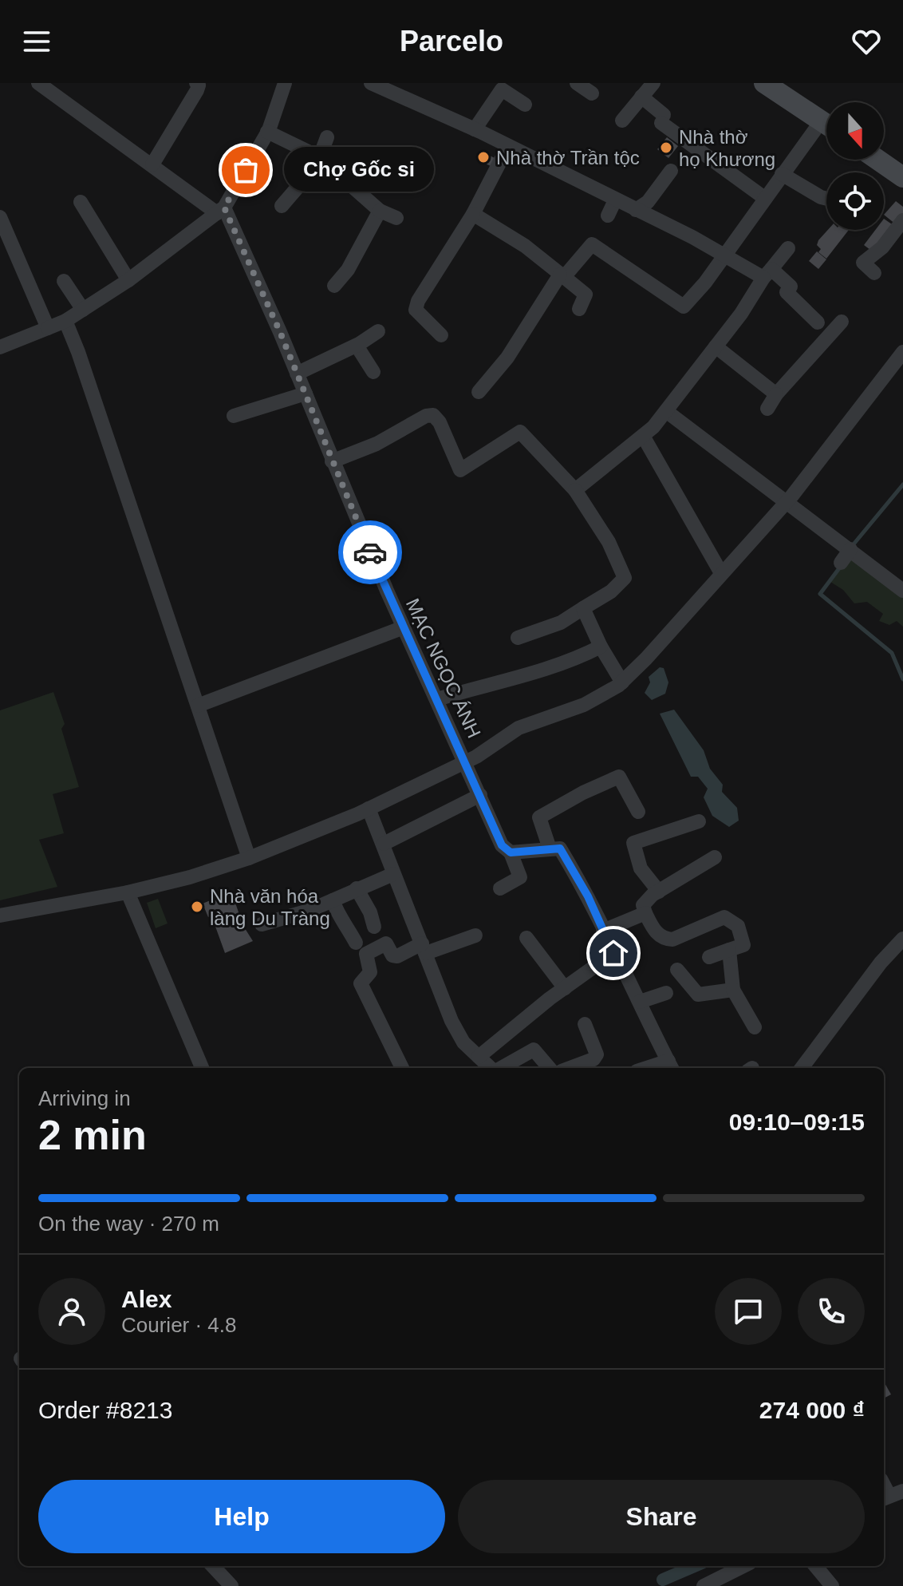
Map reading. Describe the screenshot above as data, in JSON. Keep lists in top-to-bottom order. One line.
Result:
{"streets":{"street":["MẠC NGỌC ÁNH"]},"places":["Nhà thờ họ Khương","Nhà thờ Trần tộc","Chợ Gốc si","Nhà văn hóa làng Du Tràng"],"north":"bottom","page":{"header":"Parcelo","bubble":"Chợ Gốc si","heading":["2 min","Arriving in","09:10–09:15"],"panel":["Alex","Courier · 4.8","Order #8213","274 000 ₫"],"bar":"On the way · 270 m","buttons":["Help","Share"]}}
